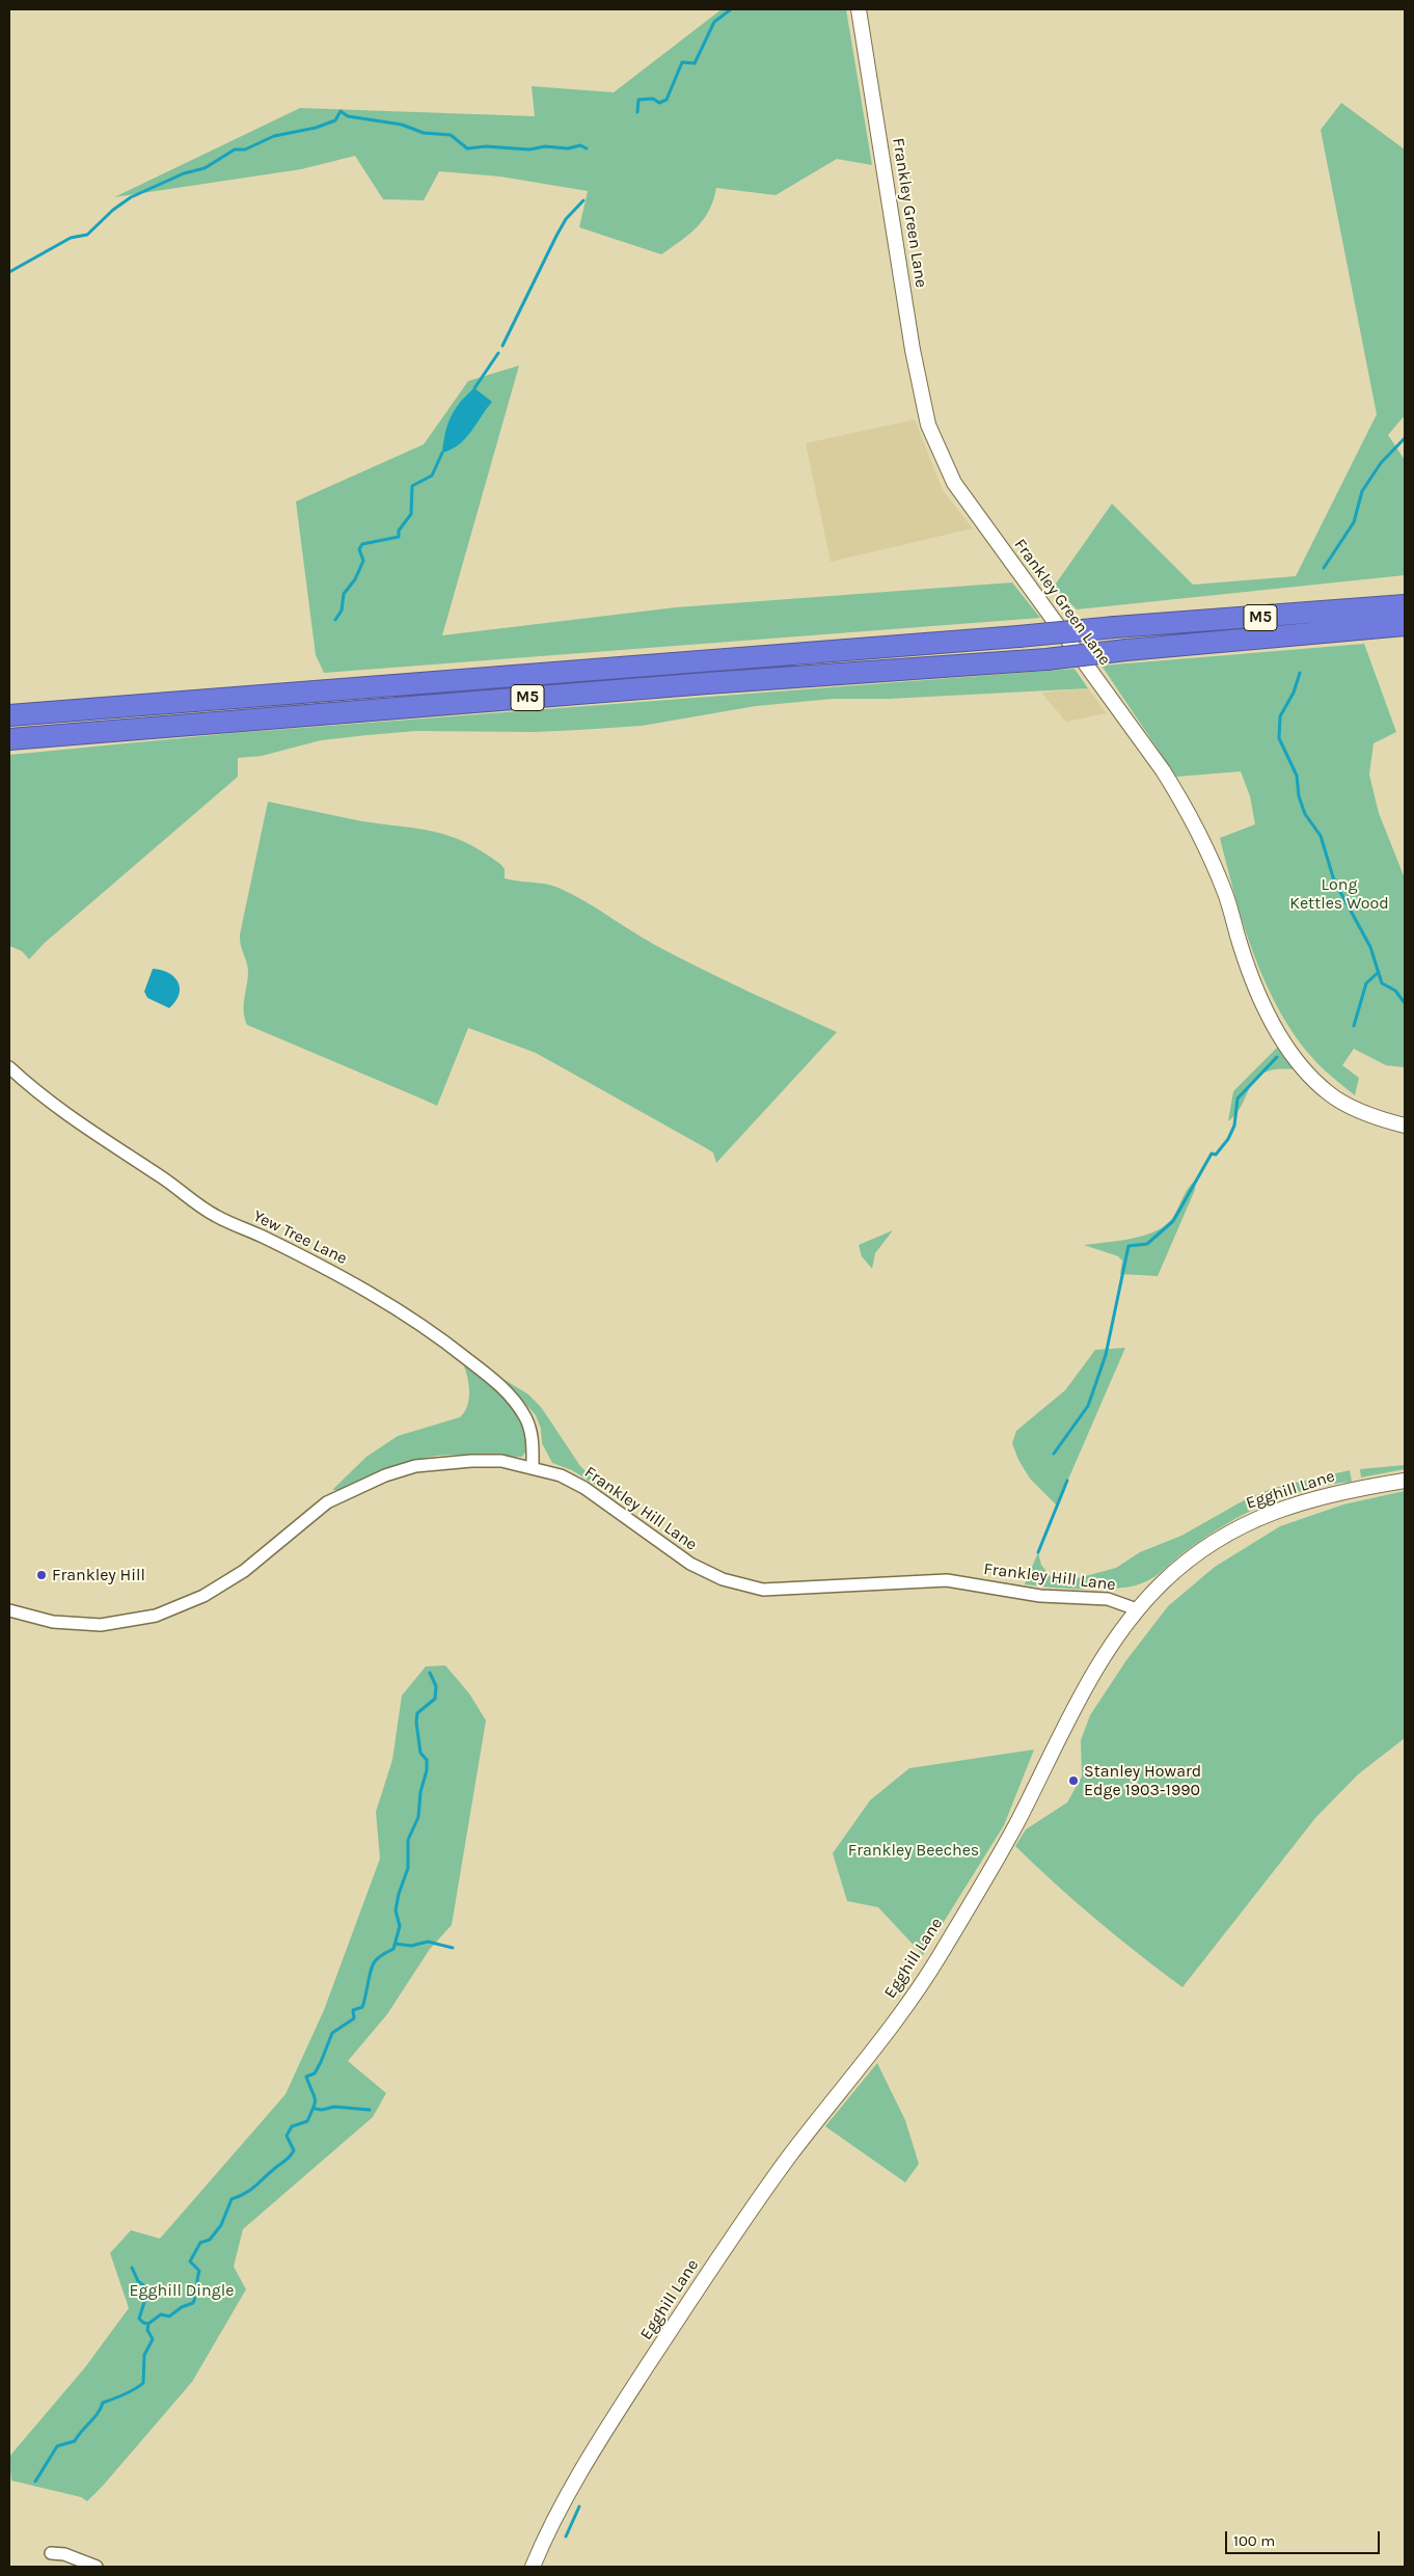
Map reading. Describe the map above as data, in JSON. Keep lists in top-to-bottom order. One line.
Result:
{"streets":{"highway":["M5"],"street":["Frankley Green Lane","Yew Tree Lane","Egghill Lane","Frankley Hill Lane"]},"crossings":[["Yew Tree Lane","Frankley Hill Lane"],["Egghill Lane","Frankley Hill Lane"]],"parks":["Long Kettles Wood","Frankley Beeches","Egghill Dingle"],"places":["Frankley Hill","Stanley Howard Edge 1903-1990"],"scale_bar":"100 m"}
